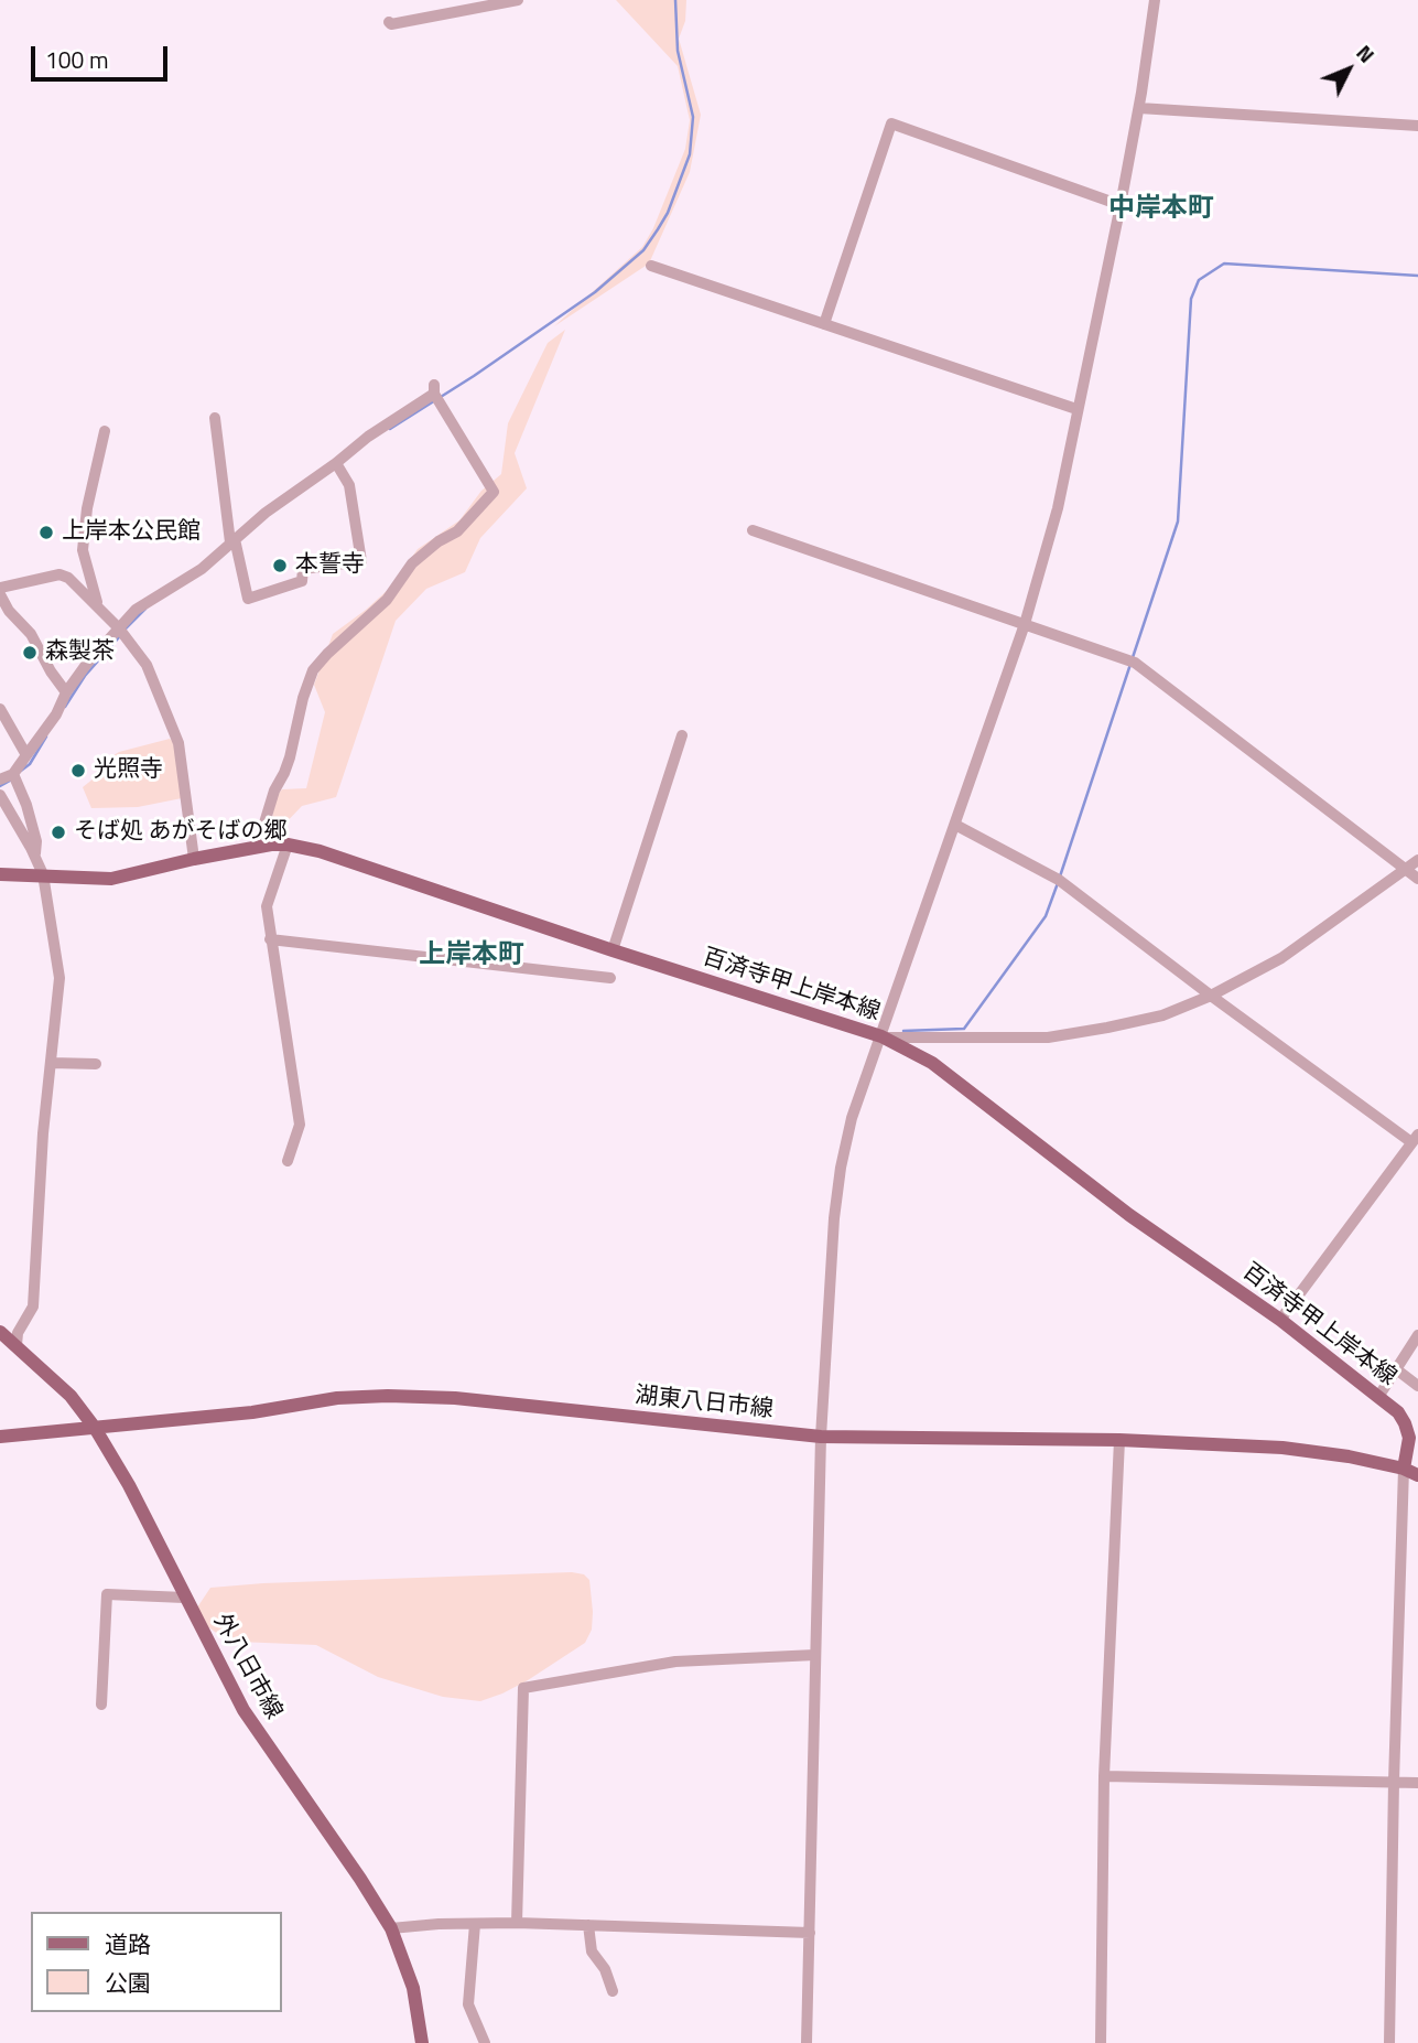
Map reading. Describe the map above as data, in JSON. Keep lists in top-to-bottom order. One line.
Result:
{"streets":{"main road":["百済寺甲上岸本線","湖東八日市線","外八日市線"]},"crossings":[["百済寺甲上岸本線","湖東八日市線"],["湖東八日市線","外八日市線"]],"districts":["中岸本町","上岸本町"],"places":["上岸本公民館","本誓寺","森製茶","光照寺","そば処 あがそばの郷"],"legend":["道路","公園"],"scale_bar":"100 m","north":"top right"}
